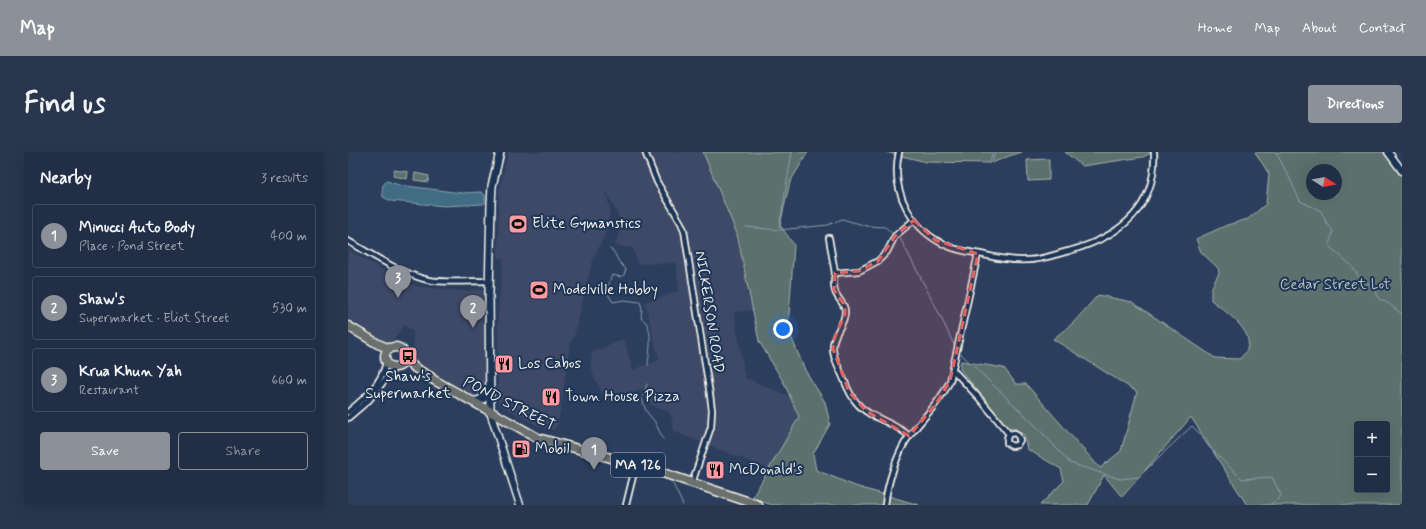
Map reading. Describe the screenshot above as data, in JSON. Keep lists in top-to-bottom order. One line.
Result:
{"streets":{"main road":["POND STREET","MA 126"],"street":["NICKERSON ROAD"]},"crossings":[["NICKERSON ROAD","POND STREET"],["POND STREET","MA 126"]],"parks":["Cedar Street Lot"],"places":{"sports":["Elite Gymanstics","Modelville Hobby"],"bus stop":["Shaw's Supermarket"],"restaurant":["Los Cabos","Town House Pizza","McDonald's"],"fuel station":["Mobil"]},"north":"right","page":{"header":"Map","nav":["Home","Map","About","Contact"],"buttons":["Directions",["Save","Share"]],"title":"Find us","heading":["Nearby","3 results"],"list":[{"mark":"1","name":"Minucci Auto Body","note":"Place · Pond Street","value":"400 m"},{"mark":"2","name":"Shaw's","note":"Supermarket · Eliot Street","value":"530 m"},{"mark":"3","name":"Krua Khun Yah","note":"Restaurant","value":"660 m"}],"pins":["3","2","1"],"map_buttons":["+","−"]}}
